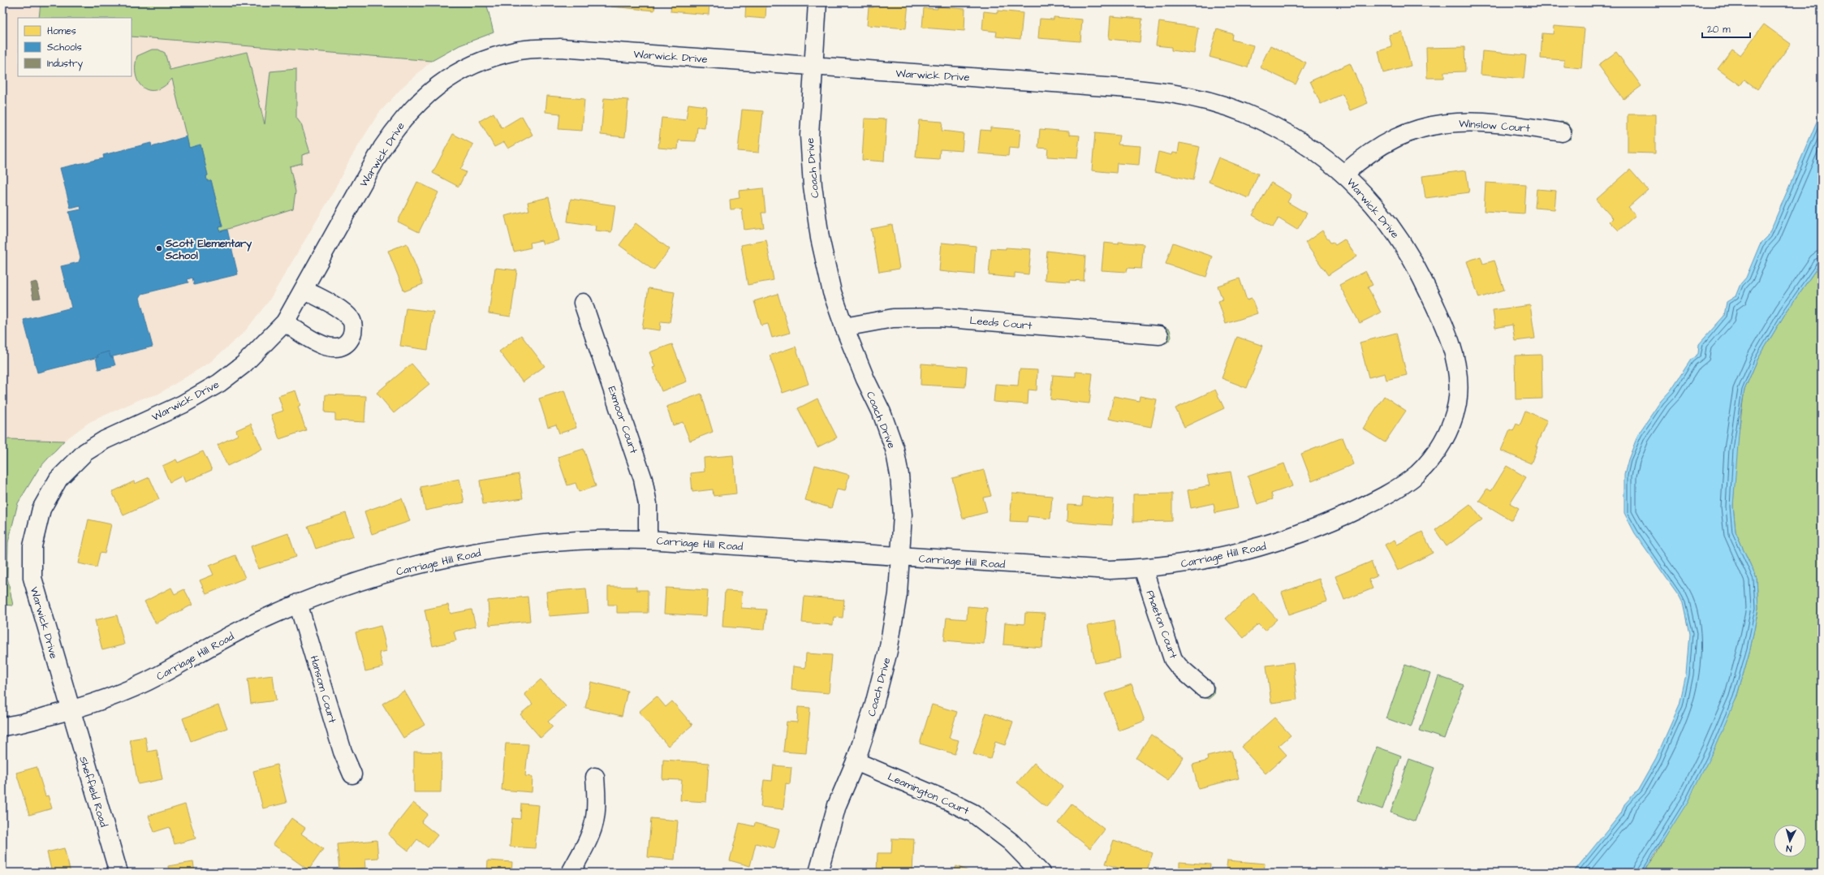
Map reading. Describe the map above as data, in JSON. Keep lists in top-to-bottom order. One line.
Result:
{"streets":{"street":["Warwick Drive","Winslow Court","Coach Drive","Leeds Court","Exmoor Court","Carriage Hill Road","Phaeton Court","Hansom Court","Sheffield Road","Leamington Court"]},"crossings":[["Warwick Drive","Winslow Court"],["Warwick Drive","Coach Drive"],["Warwick Drive","Carriage Hill Road"],["Warwick Drive","Sheffield Road"],["Coach Drive","Leeds Court"],["Coach Drive","Carriage Hill Road"],["Coach Drive","Leamington Court"],["Exmoor Court","Carriage Hill Road"],["Carriage Hill Road","Phaeton Court"],["Carriage Hill Road","Hansom Court"],["Carriage Hill Road","Sheffield Road"]],"places":["Scott Elementary School"],"legend":["Homes","Schools","Industry"],"scale_bar":"20 m","north":"bottom"}
